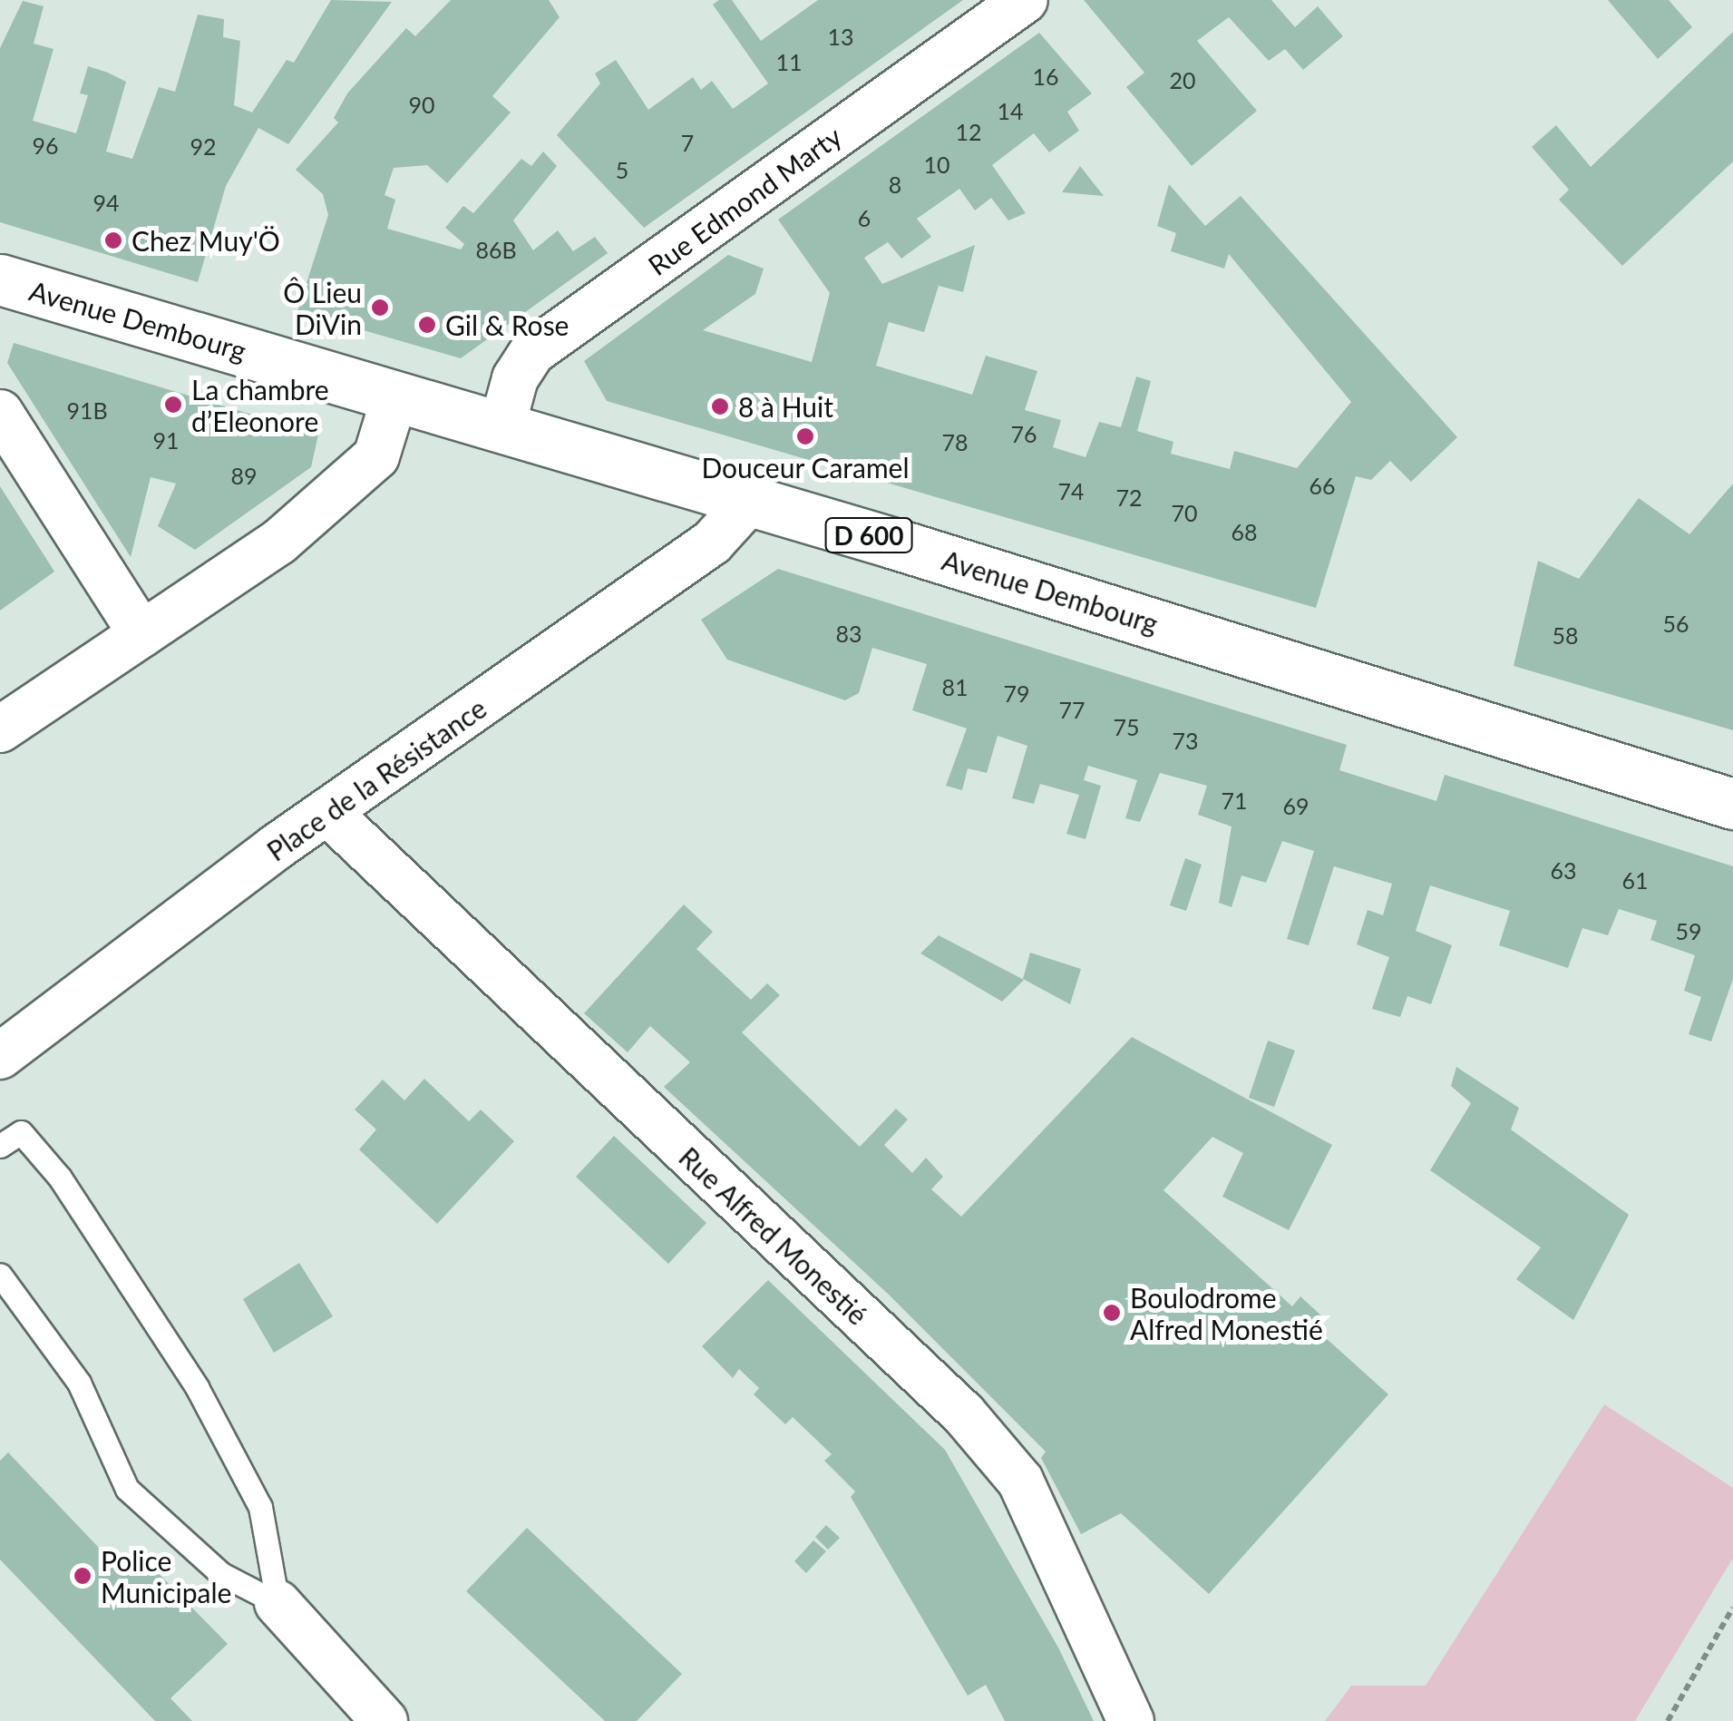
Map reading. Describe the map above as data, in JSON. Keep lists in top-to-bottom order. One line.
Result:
{"streets":{"main road":["Avenue Dembourg","D 600"],"street":["Rue Edmond Marty","Place de la Résistance","Rue Alfred Monestié"]},"crossings":[["Rue Edmond Marty","Avenue Dembourg"],["Avenue Dembourg","Place de la Résistance"],["Place de la Résistance","Rue Alfred Monestié"]],"places":["Chez Muy'Ö","Ô Lieu DiVin","Gil & Rose","La chambre d’Eleonore","8 à Huit","Douceur Caramel","Boulodrome Alfred Monestié","Police Municipale"],"house_numbers":["13","11","16","20","90","14","12","7","96","92","10","5","8","94","6","86B","91B","76","91","78","89","66","74","72","70","68","56","83","58","81","79","77","75","73","71","69","63","61","59"]}
